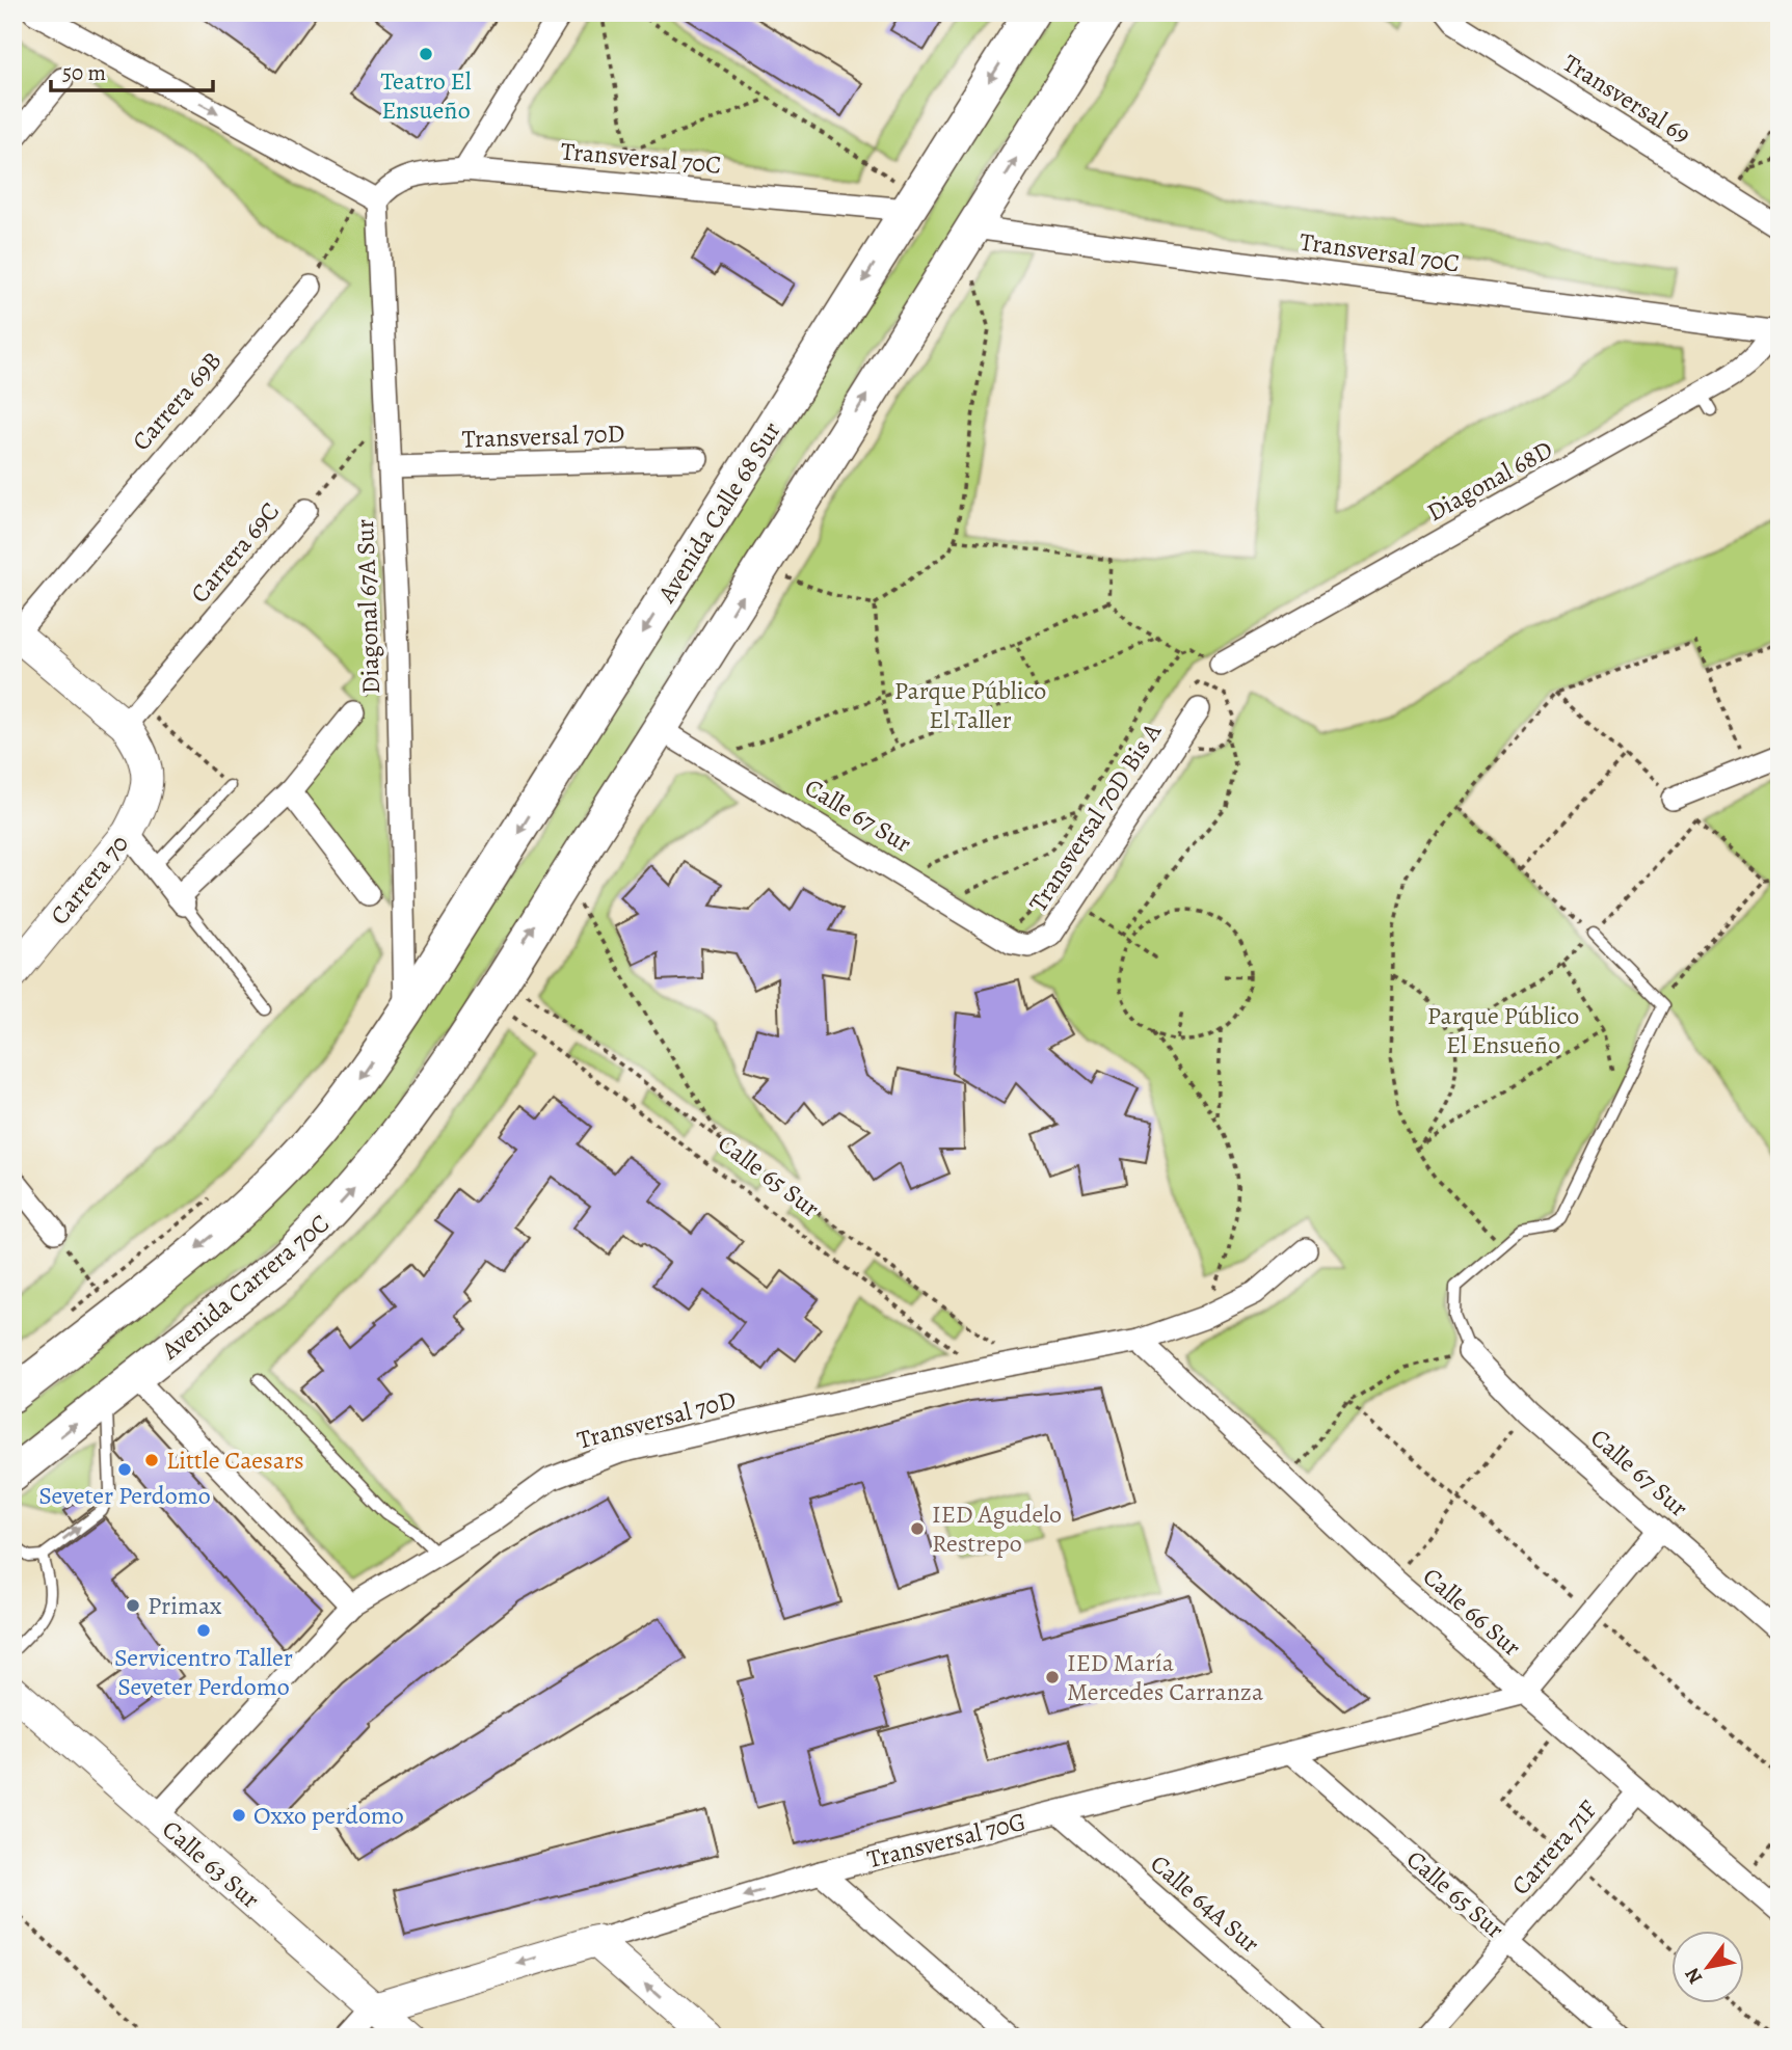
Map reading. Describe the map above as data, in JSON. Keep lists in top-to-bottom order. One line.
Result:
{"streets":{"main road":["Avenida Calle 68 Sur","Avenida Carrera 70C"],"street":["Transversal 69","Transversal 70C","Carrera 69B","Transversal 70D","Diagonal 68D","Carrera 69C","Diagonal 67A Sur","Calle 67 Sur","Transversal 70D Bis A","Carrera 70","Calle 65 Sur","Calle 66 Sur","Transversal 70G","Carrera 71F","Calle 63 Sur","Calle 64A Sur"]},"crossings":[["Transversal 70C","Diagonal 68D"],["Transversal 70C","Avenida Calle 68 Sur"],["Transversal 70C","Diagonal 67A Sur"],["Transversal 70D","Diagonal 67A Sur"],["Transversal 70D","Calle 65 Sur"],["Transversal 70D","Calle 66 Sur"],["Transversal 70D","Calle 63 Sur"],["Avenida Calle 68 Sur","Diagonal 67A Sur"],["Carrera 69C","Diagonal 67A Sur"],["Carrera 69C","Carrera 70"],["Calle 67 Sur","Transversal 70D Bis A"],["Calle 65 Sur","Avenida Carrera 70C"],["Calle 65 Sur","Transversal 70G"],["Calle 65 Sur","Carrera 71F"],["Calle 66 Sur","Transversal 70G"],["Calle 66 Sur","Carrera 71F"],["Transversal 70G","Calle 63 Sur"],["Transversal 70G","Calle 64A Sur"]],"one_way":["Transversal 70G"],"parks":["Parque Público El Taller","Parque Público El Ensueño"],"places":["Teatro El Ensueño","Little Caesars","Seveter Perdomo","IED Agudelo Restrepo","Primax","Servicentro Taller Seveter Perdomo","IED María Mercedes Carranza","Oxxo perdomo"],"scale_bar":"50 m","north":"bottom left"}
